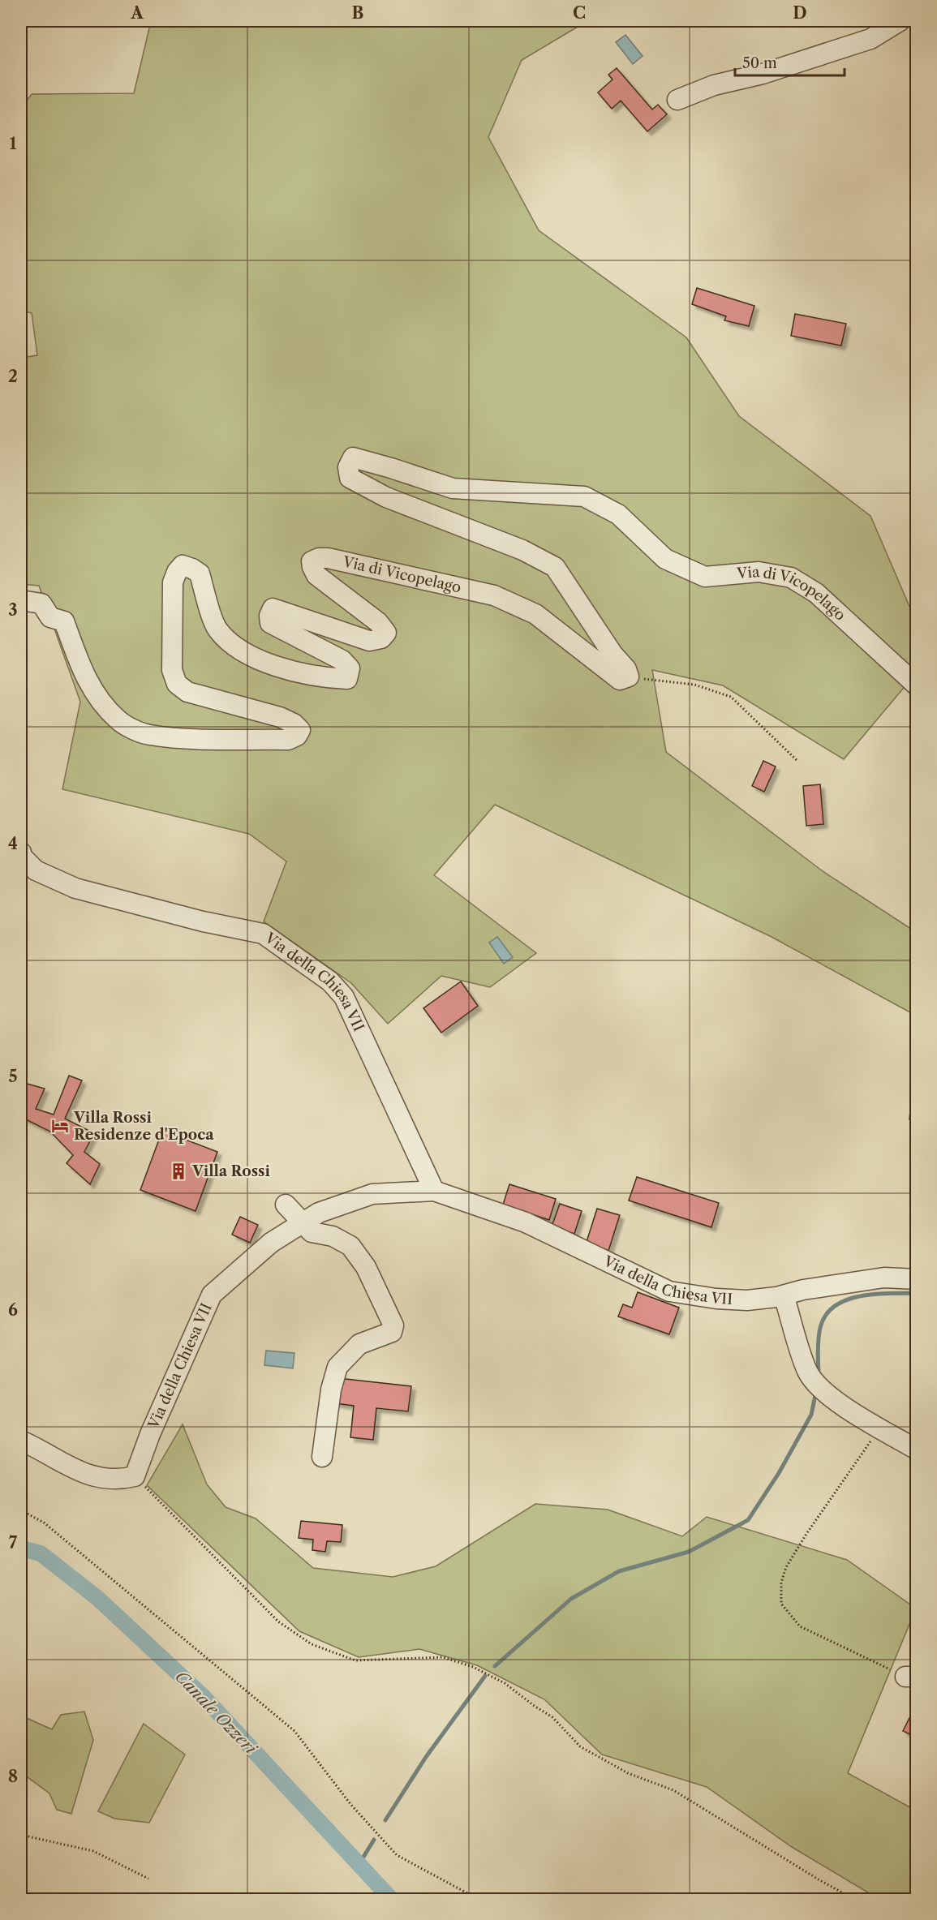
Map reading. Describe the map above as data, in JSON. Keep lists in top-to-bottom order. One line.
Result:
{"streets":{"street":["Via di Vicopelago","Via della Chiesa VII"]},"water":["Canale Ozzeri"],"places":{"hotel":["Villa Rossi Residenze d'Epoca"],"building":["Villa Rossi"]},"scale_bar":"50 m","grid":{"columns":["A","B","C","D"],"rows":["1","2","3","4","5","6","7","8"]}}
